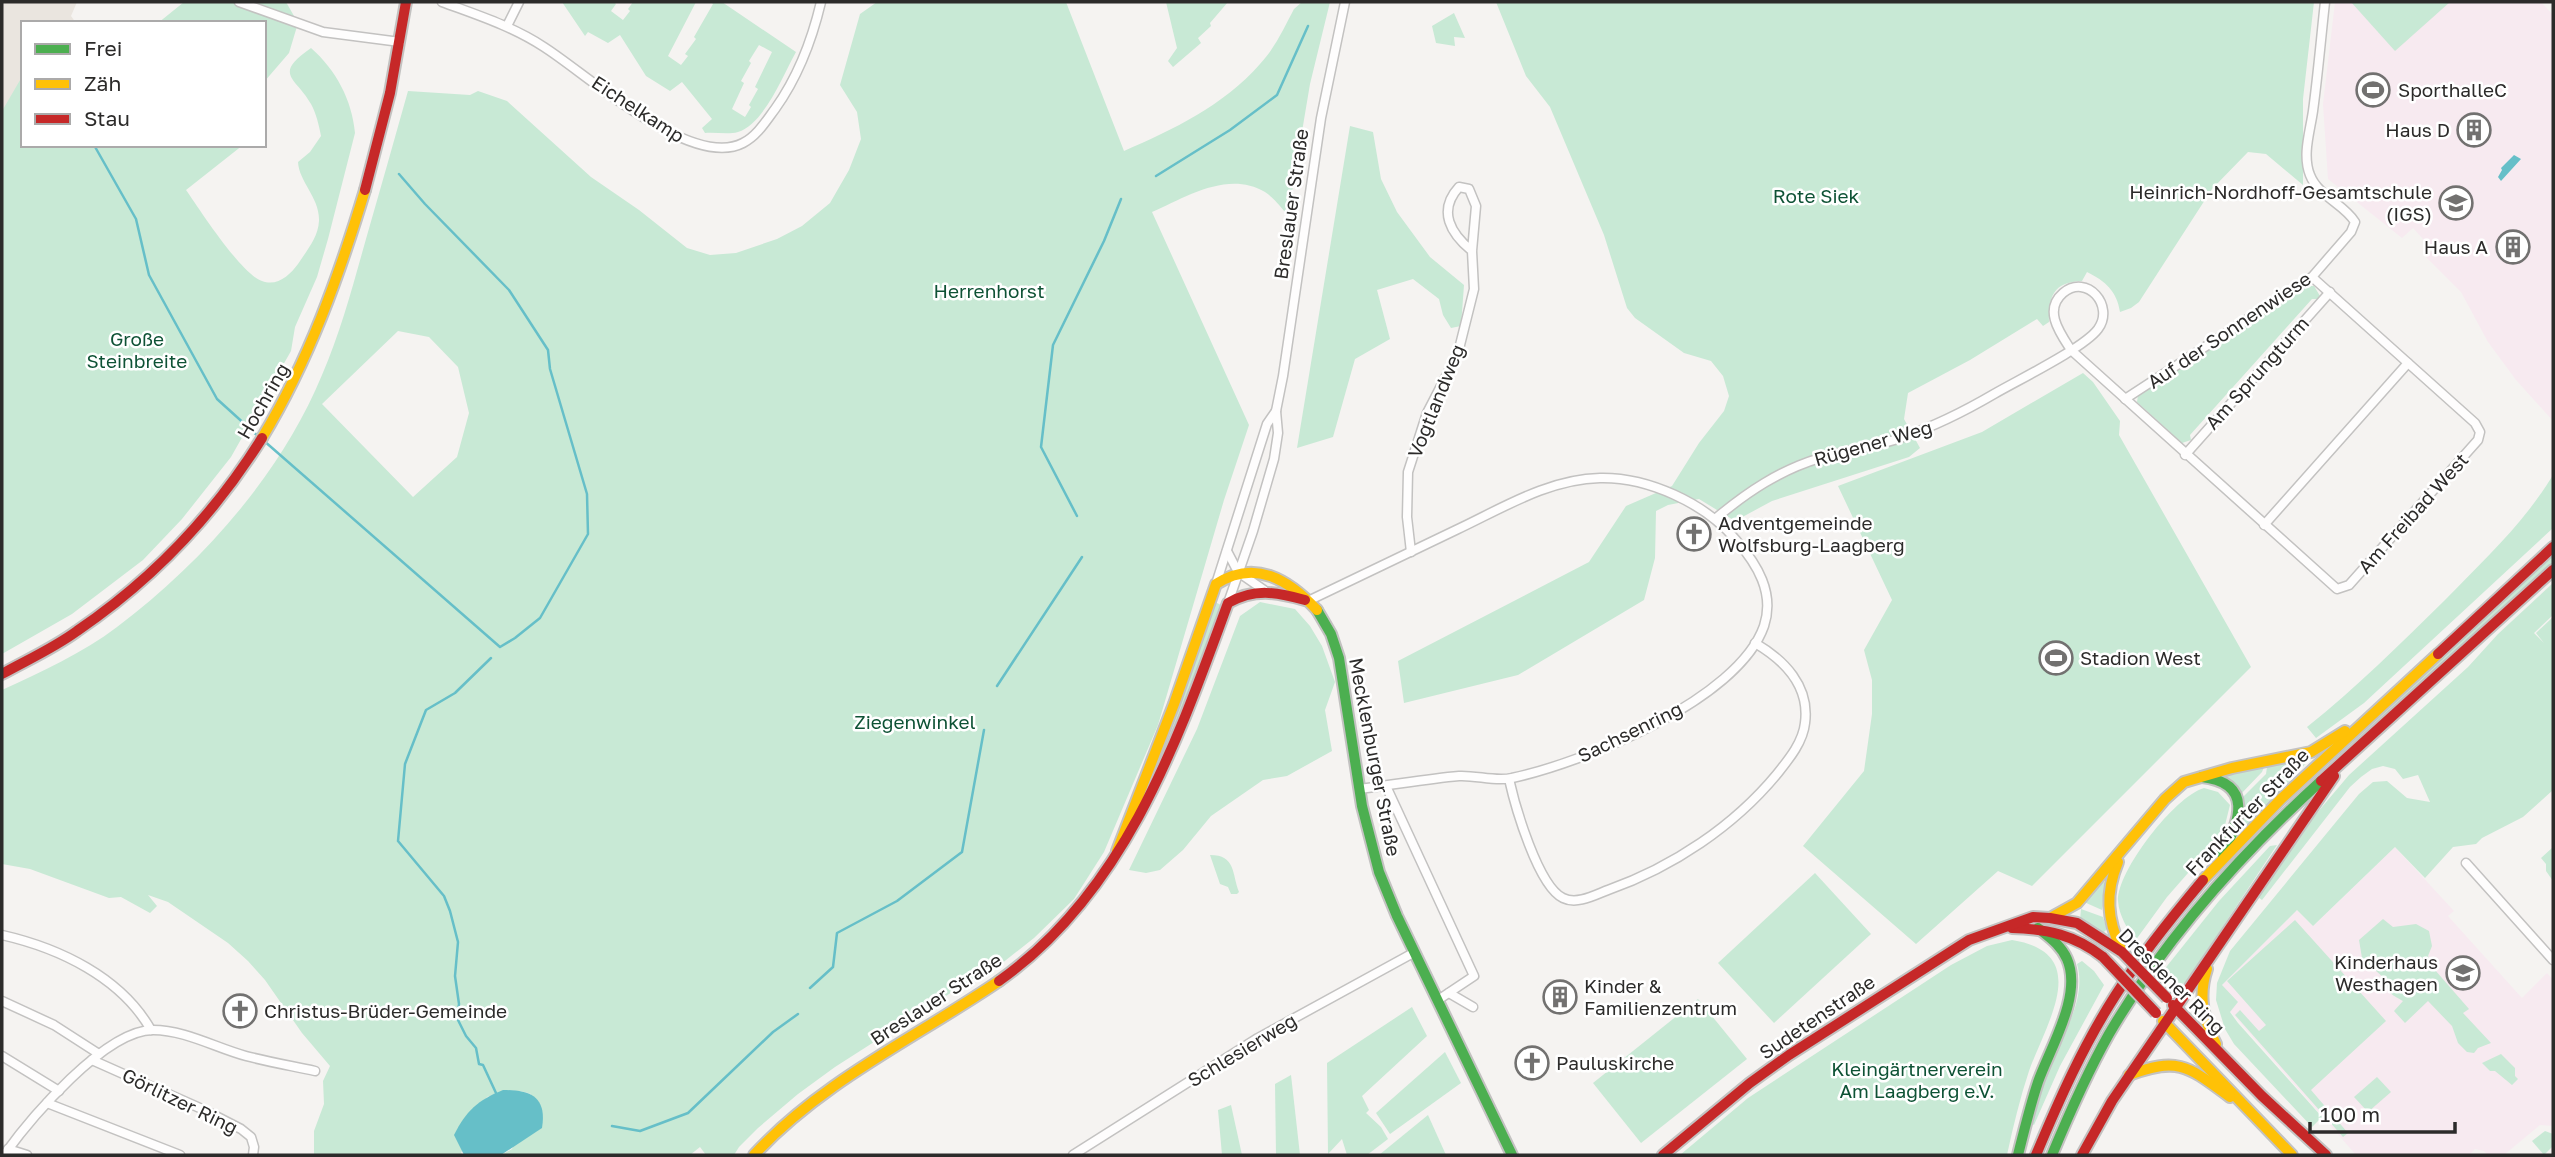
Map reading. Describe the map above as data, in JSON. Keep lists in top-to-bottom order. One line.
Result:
{"streets":{"street":["Eichelkamp","Breslauer Straße","Auf der Sonnenwiese","Am Sprungturm","Hochring","Vogtlandweg","Rügener Weg","Am Freibad West","Sachsenring","Mecklenburger Straße","Frankfurter Straße","Dresdener Ring","Sudetenstraße","Schlesierweg","Görlitzer Ring"]},"crossings":[["Breslauer Straße","Mecklenburger Straße"],["Auf der Sonnenwiese","Am Freibad West"],["Am Sprungturm","Am Freibad West"],["Vogtlandweg","Sachsenring"],["Rügener Weg","Am Freibad West"],["Rügener Weg","Sachsenring"],["Sachsenring","Mecklenburger Straße"],["Mecklenburger Straße","Schlesierweg"],["Dresdener Ring","Sudetenstraße"]],"parks":["Rote Siek","Herrenhorst","Große Steinbreite","Ziegenwinkel","Kleingärtnerverein Am Laagberg e.V."],"places":{"sports":["SporthalleC","Stadion West"],"building":["Haus D","Haus A","Kinder & Familienzentrum"],"school or university":["Heinrich-Nordhoff-Gesamtschule (IGS)","Kinderhaus Westhagen"],"church":["Adventgemeinde Wolfsburg-Laagberg","Christus-Brüder-Gemeinde","Pauluskirche"]},"legend":["Frei","Zäh","Stau"],"scale_bar":"100 m"}
